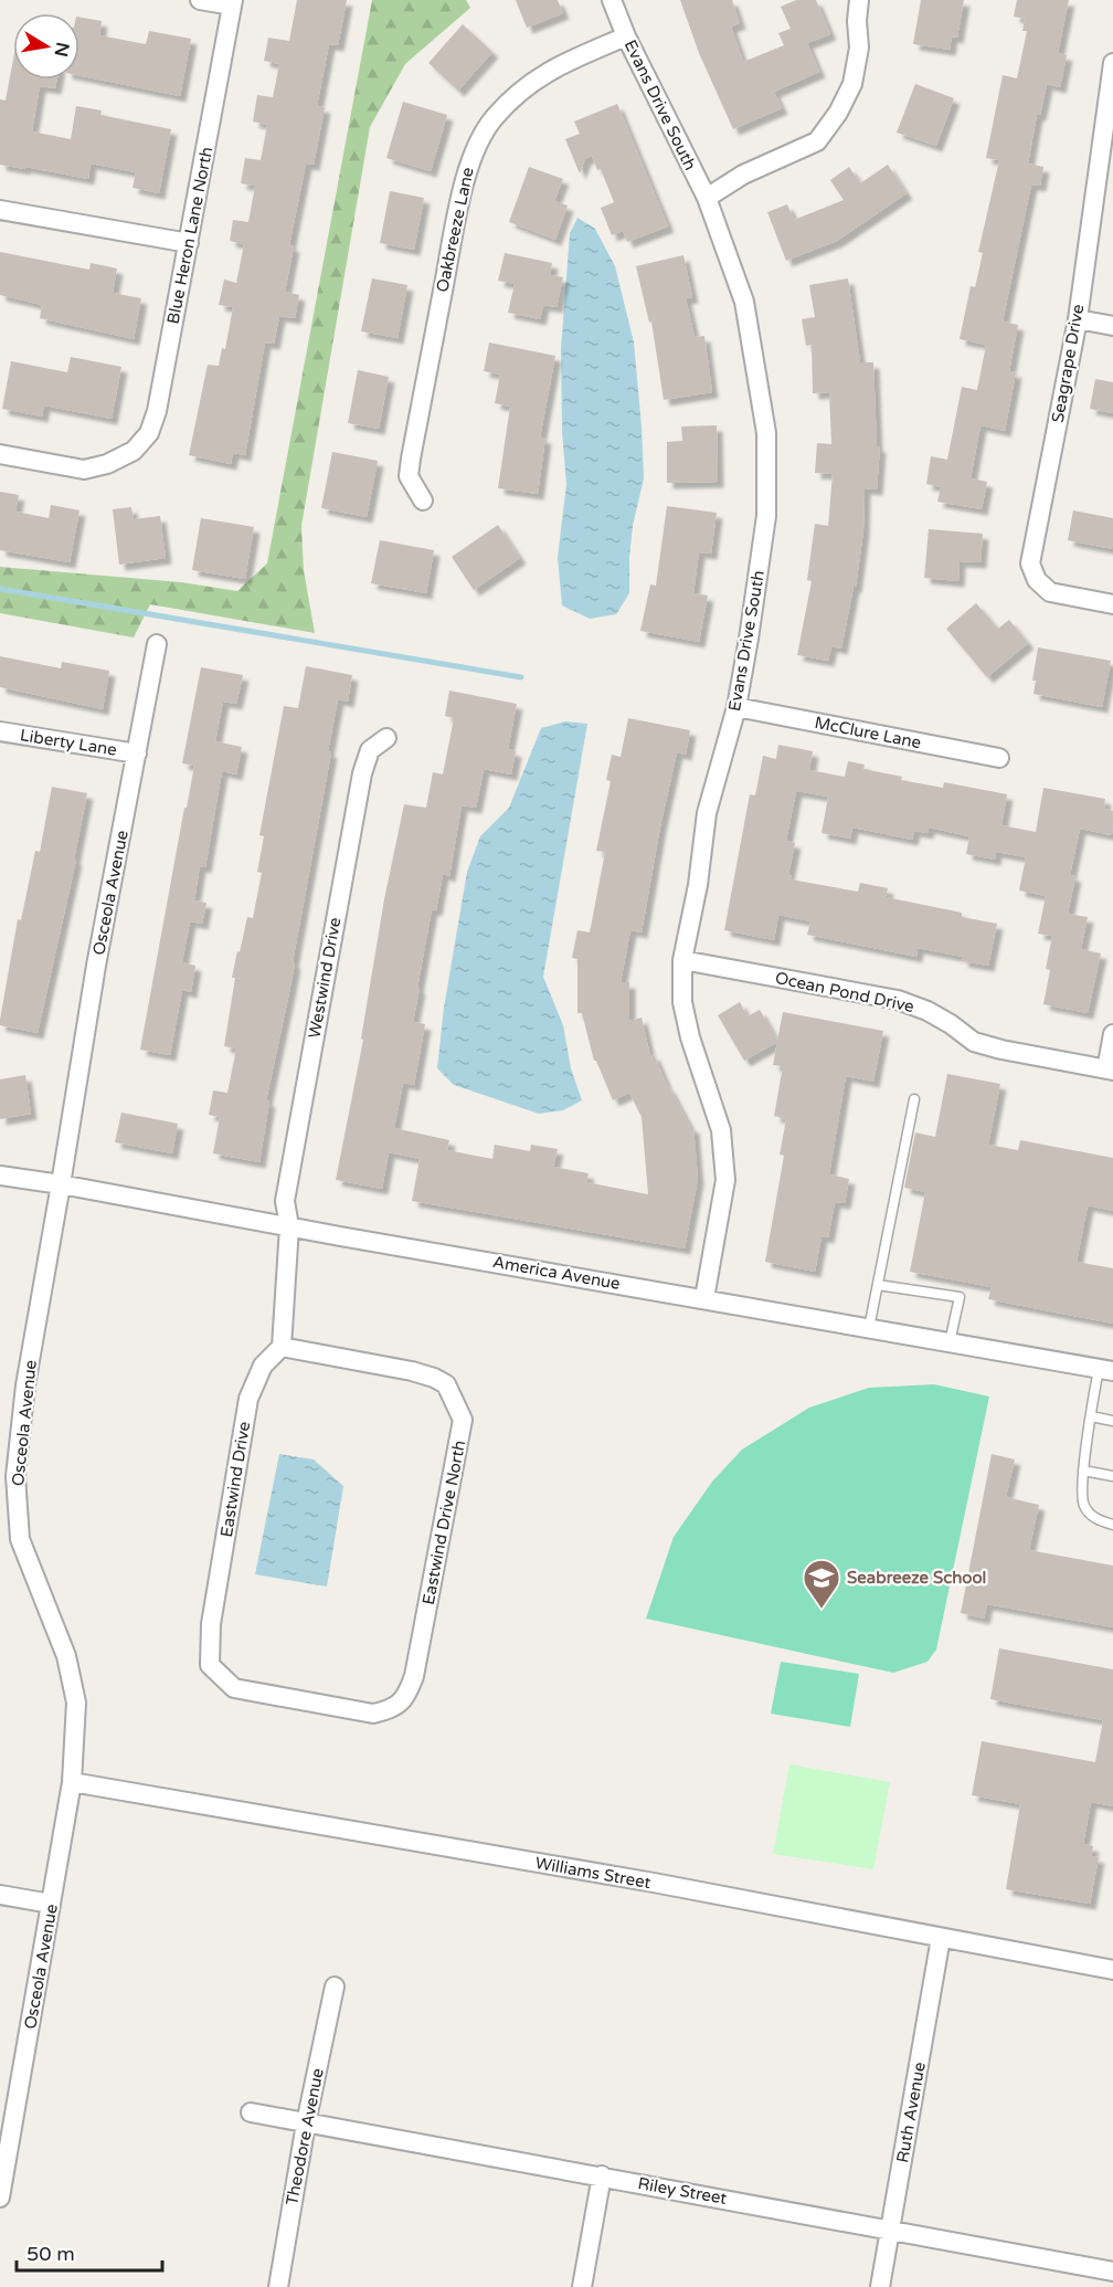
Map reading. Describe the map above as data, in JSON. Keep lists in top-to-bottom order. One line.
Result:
{"streets":{"street":["Evans Drive South","Oakbreeze Lane","Blue Heron Lane North","Seagrape Drive","McClure Lane","Liberty Lane","Osceola Avenue","Westwind Drive","Ocean Pond Drive","America Avenue","Eastwind Drive","Eastwind Drive North","Williams Street","Ruth Avenue","Theodore Avenue","Riley Street"]},"crossings":[["Evans Drive South","Oakbreeze Lane"],["Evans Drive South","McClure Lane"],["Evans Drive South","Ocean Pond Drive"],["Evans Drive South","America Avenue"],["Liberty Lane","Osceola Avenue"],["Osceola Avenue","America Avenue"],["Osceola Avenue","Williams Street"],["Westwind Drive","America Avenue"],["Eastwind Drive","Eastwind Drive North"],["Williams Street","Ruth Avenue"],["Ruth Avenue","Riley Street"],["Theodore Avenue","Riley Street"]],"places":{"school or university":["Seabreeze School"]},"scale_bar":"50 m","north":"right"}
